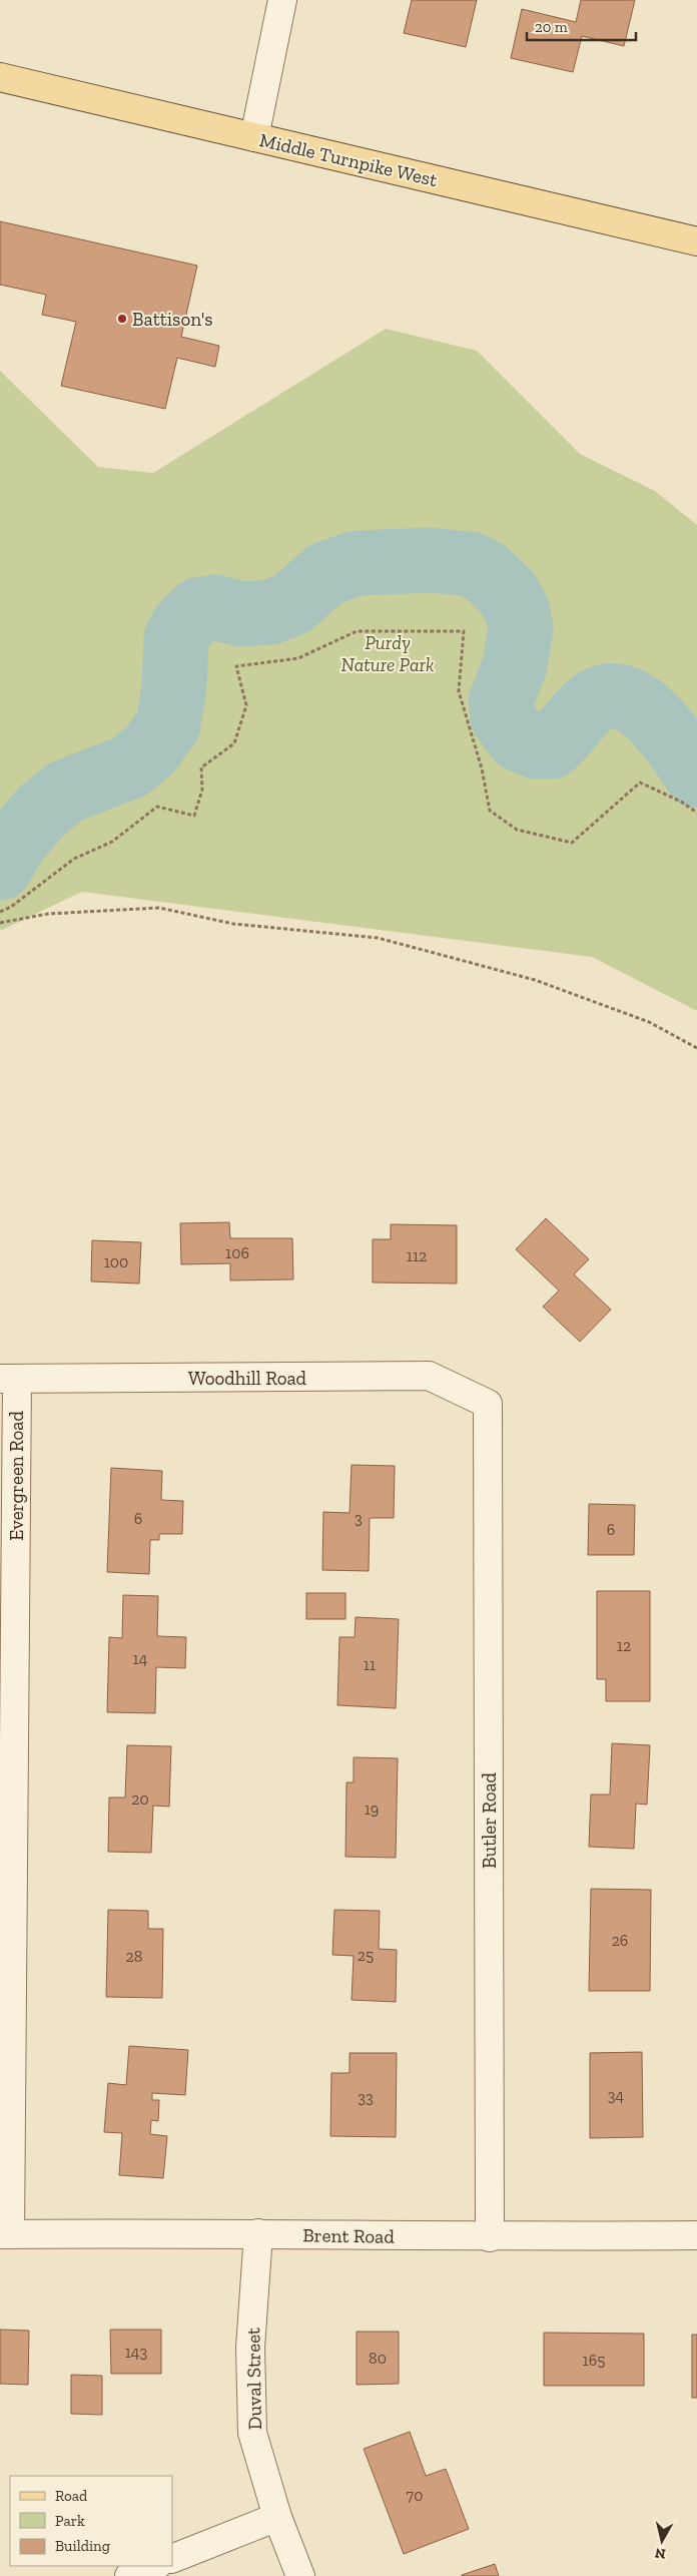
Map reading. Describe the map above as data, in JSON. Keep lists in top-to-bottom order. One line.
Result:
{"streets":{"main road":["Middle Turnpike West"],"street":["Woodhill Road","Evergreen Road","Butler Road","Brent Road","Duval Street"]},"crossings":[["Woodhill Road","Evergreen Road"],["Woodhill Road","Butler Road"],["Evergreen Road","Brent Road"],["Butler Road","Brent Road"],["Brent Road","Duval Street"]],"parks":["Purdy Nature Park"],"places":["Battison's"],"house_numbers":["106","112","100","6","3","6","12","14","11","20","19","26","25","28","34","33","143","80","165","70"],"legend":["Road","Park","Building"],"scale_bar":"20 m","north":"bottom"}
